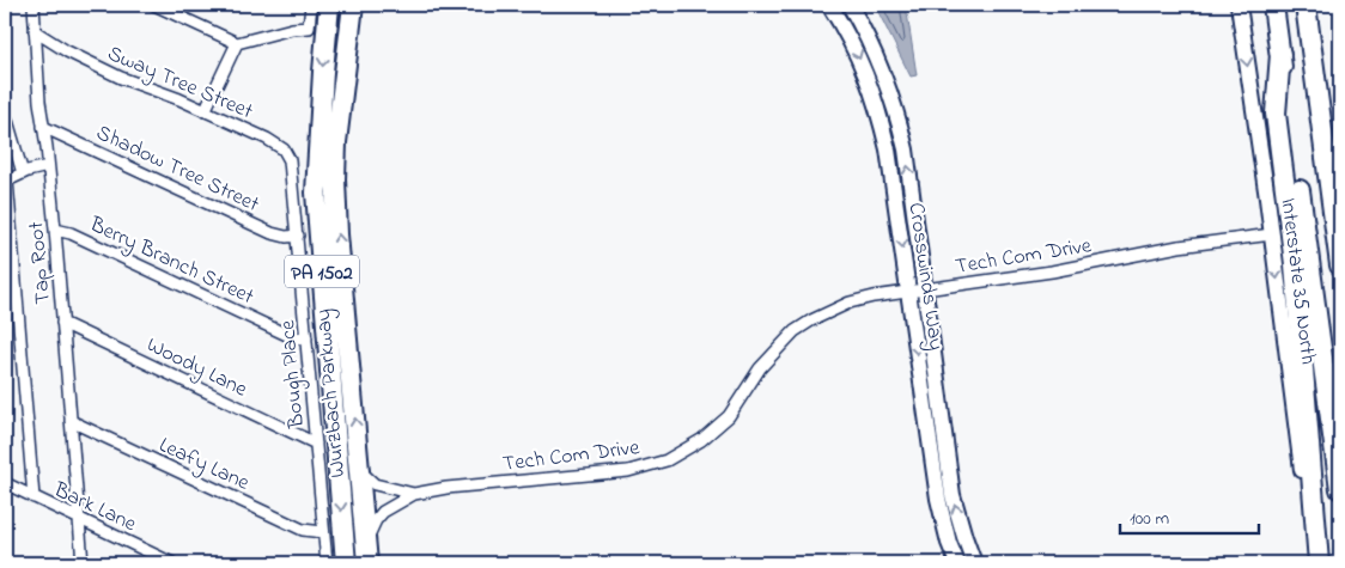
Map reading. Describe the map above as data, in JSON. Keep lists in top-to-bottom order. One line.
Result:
{"streets":{"highway":["PA 1502","Wurzbach Parkway"],"main road":["Crosswinds Way","Interstate 35 North"],"street":["Sway Tree Street","Shadow Tree Street","Tech Com Drive","Berry Branch Street","Tap Root","Woody Lane","Bough Place","Leafy Lane","Bark Lane"]},"crossings":[["Sway Tree Street","Tap Root"],["Sway Tree Street","Bough Place"],["Shadow Tree Street","Tap Root"],["Shadow Tree Street","Bough Place"],["Tech Com Drive","Crosswinds Way"],["Tech Com Drive","Interstate 35 North"],["Tech Com Drive","Wurzbach Parkway"],["Berry Branch Street","Tap Root"],["Berry Branch Street","Bough Place"],["Tap Root","Woody Lane"],["Tap Root","Leafy Lane"],["Tap Root","Bark Lane"],["Woody Lane","Bough Place"],["Bough Place","Leafy Lane"]],"one_way":["Interstate 35 North"],"scale_bar":"100 m"}
